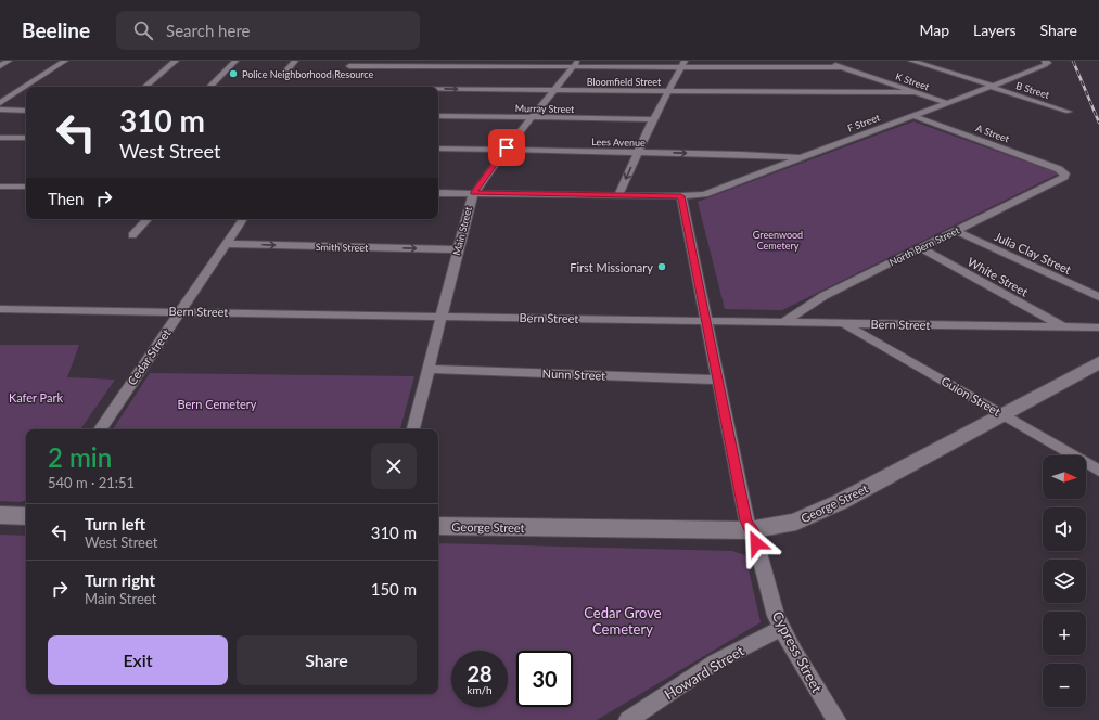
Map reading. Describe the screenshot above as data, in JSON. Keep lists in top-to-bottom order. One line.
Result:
{"streets":{"street":["Bloomfield Street","K Street","B Street","Murray Street","F Street","A Street","Lees Avenue","Main Street","North Bern Street","Smith Street","Julia Clay Street","White Street","Bern Street","Cedar Street","Nunn Street","Guion Street","George Street","Cypress Street","Howard Street"]},"crossings":[["Bloomfield Street","K Street"],["Bloomfield Street","Main Street"],["K Street","F Street"],["B Street","F Street"],["Murray Street","Main Street"],["F Street","A Street"],["F Street","Lees Avenue"],["F Street","Main Street"],["F Street","Cypress Street"],["A Street","North Bern Street"],["Lees Avenue","Main Street"],["Main Street","Smith Street"],["Main Street","Bern Street"],["Main Street","Nunn Street"],["North Bern Street","Julia Clay Street"],["North Bern Street","White Street"],["North Bern Street","Bern Street"],["Smith Street","Cedar Street"],["White Street","Bern Street"],["Bern Street","Cedar Street"],["Bern Street","Guion Street"],["Bern Street","Cypress Street"],["Nunn Street","Cypress Street"],["Guion Street","George Street"],["George Street","Cypress Street"],["Cypress Street","Howard Street"]],"one_way":["Smith Street"],"parks":["Greenwood Cemetery","Kafer Park","Bern Cemetery","Cedar Grove Cemetery"],"places":["Police Neighborhood Resource","First Missionary"],"north":"right","page":{"header":"Beeline","search":"Search here","nav":["Map","Layers","Share"],"turn":["310 m","West Street"],"then":"Then","heading":["2 min","540 m · 21:51"],"map_buttons":["+","−"],"list":[{"name":"Turn left","note":"West Street","value":"310 m"},{"name":"Turn right","note":"Main Street","value":"150 m"}],"buttons":["Exit","Share"],"speed":"28 km/h","limit":"30"}}
